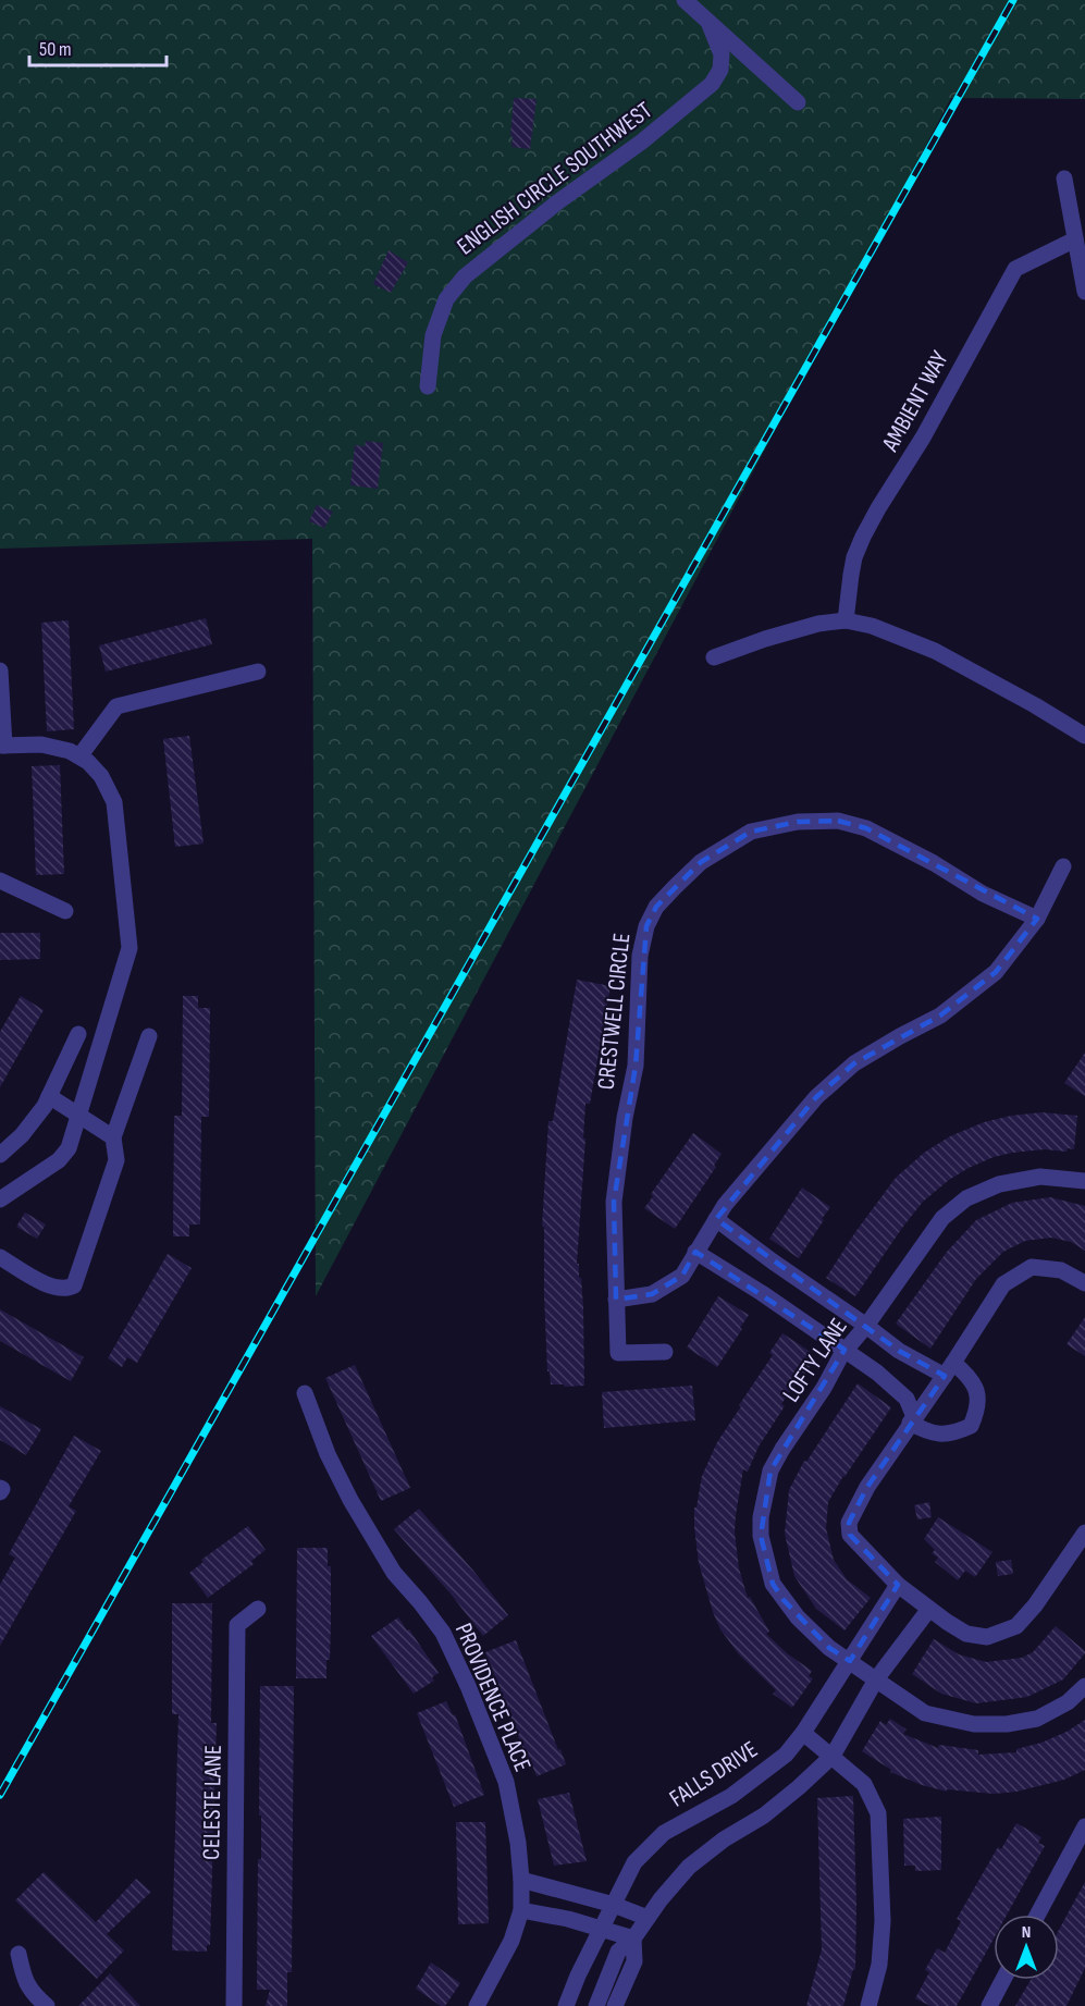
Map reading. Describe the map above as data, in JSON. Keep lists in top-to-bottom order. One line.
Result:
{"streets":{"street":["ENGLISH CIRCLE SOUTHWEST","AMBIENT WAY","CRESTWELL CIRCLE","LOFTY LANE","PROVIDENCE PLACE","FALLS DRIVE","CELESTE LANE"]},"crossings":[["LOFTY LANE","FALLS DRIVE"]],"scale_bar":"50 m","north":"top"}
